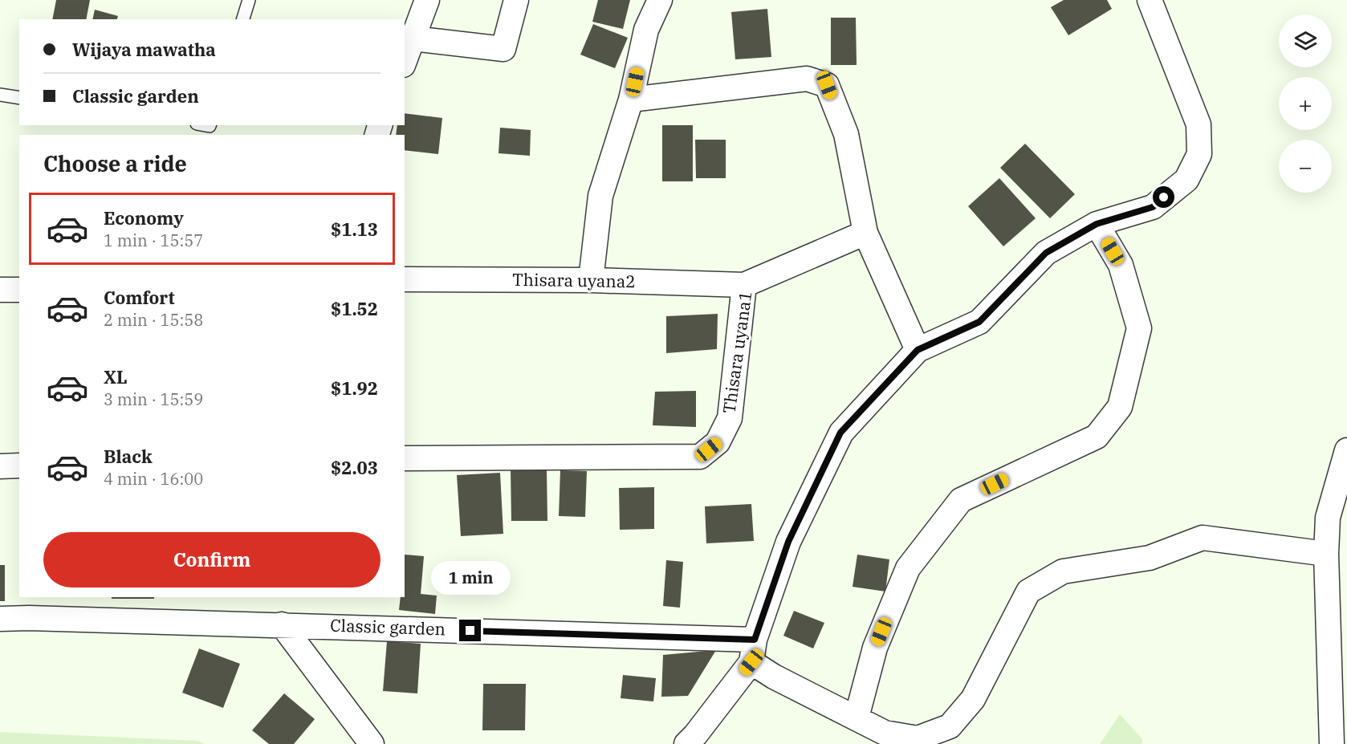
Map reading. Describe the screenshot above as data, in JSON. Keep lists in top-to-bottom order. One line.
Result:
{"streets":{"street":["Thisara uyana2","Thisara uyana1","Classic garden"]},"crossings":[["Thisara uyana2","Thisara uyana1"]],"page":{"map_buttons":["+","−"],"banner":["Wijaya mawatha","Classic garden"],"heading":"Choose a ride","list":[{"name":"Economy","note":"1 min · 15:57","value":"$1.13"},{"name":"Comfort","note":"2 min · 15:58","value":"$1.52"},{"name":"XL","note":"3 min · 15:59","value":"$1.92"},{"name":"Black","note":"4 min · 16:00","value":"$2.03"}],"buttons":"Confirm","bubble":"1 min"}}
